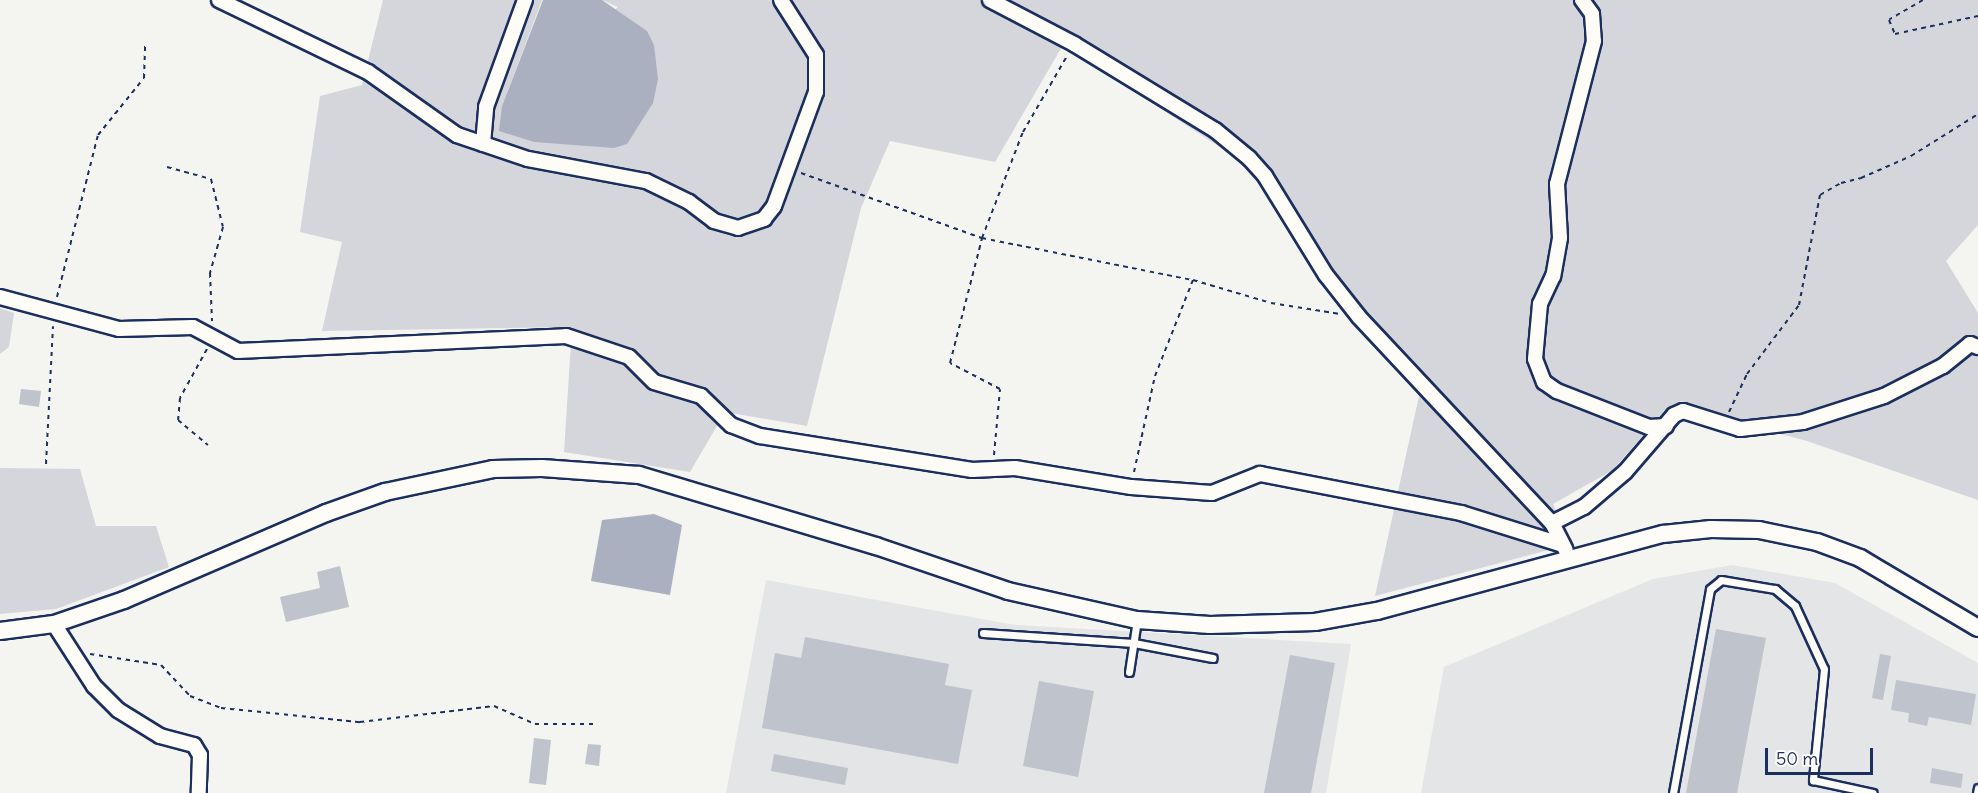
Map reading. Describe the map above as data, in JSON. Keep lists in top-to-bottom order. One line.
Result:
{"scale_bar":"50 m"}
